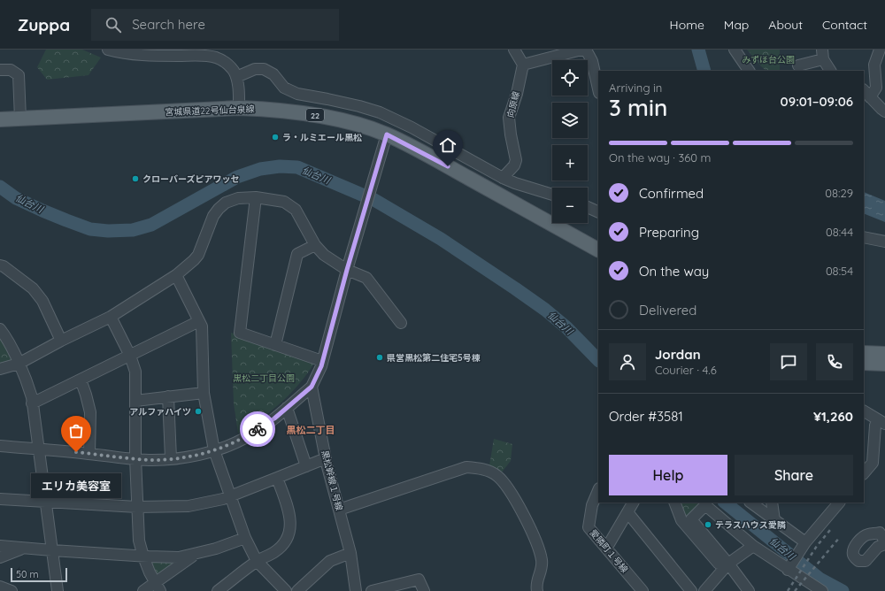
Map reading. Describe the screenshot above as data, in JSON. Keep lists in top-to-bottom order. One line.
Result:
{"streets":{"main road":["宮城県道22号仙台泉線","22"],"street":["向原線","黒松幹線１号線","愛隣町１号線"]},"districts":["黒松二丁目"],"water":["仙台川"],"parks":["みずほ台公園","黒松二丁目公園"],"places":["ラ・ルミエール黒松","クローバーズピアワッセ","県営黒松第二住宅5号棟","アルファハイツ","エリカ美容室","テラスハウス愛隣"],"scale_bar":"50 m","page":{"header":"Zuppa","search":"Search here","nav":["Home","Map","About","Contact"],"map_buttons":["+","−"],"heading":["3 min","Arriving in","09:01–09:06"],"panel":["Jordan","Courier · 4.6","Order #3581","¥1,260"],"bar":"On the way · 360 m","list":[["Confirmed","08:29"],["Preparing","08:44"],["On the way","08:54"],"Delivered"],"buttons":["Help","Share"],"bubble":"エリカ美容室","scale":"50 m"}}
